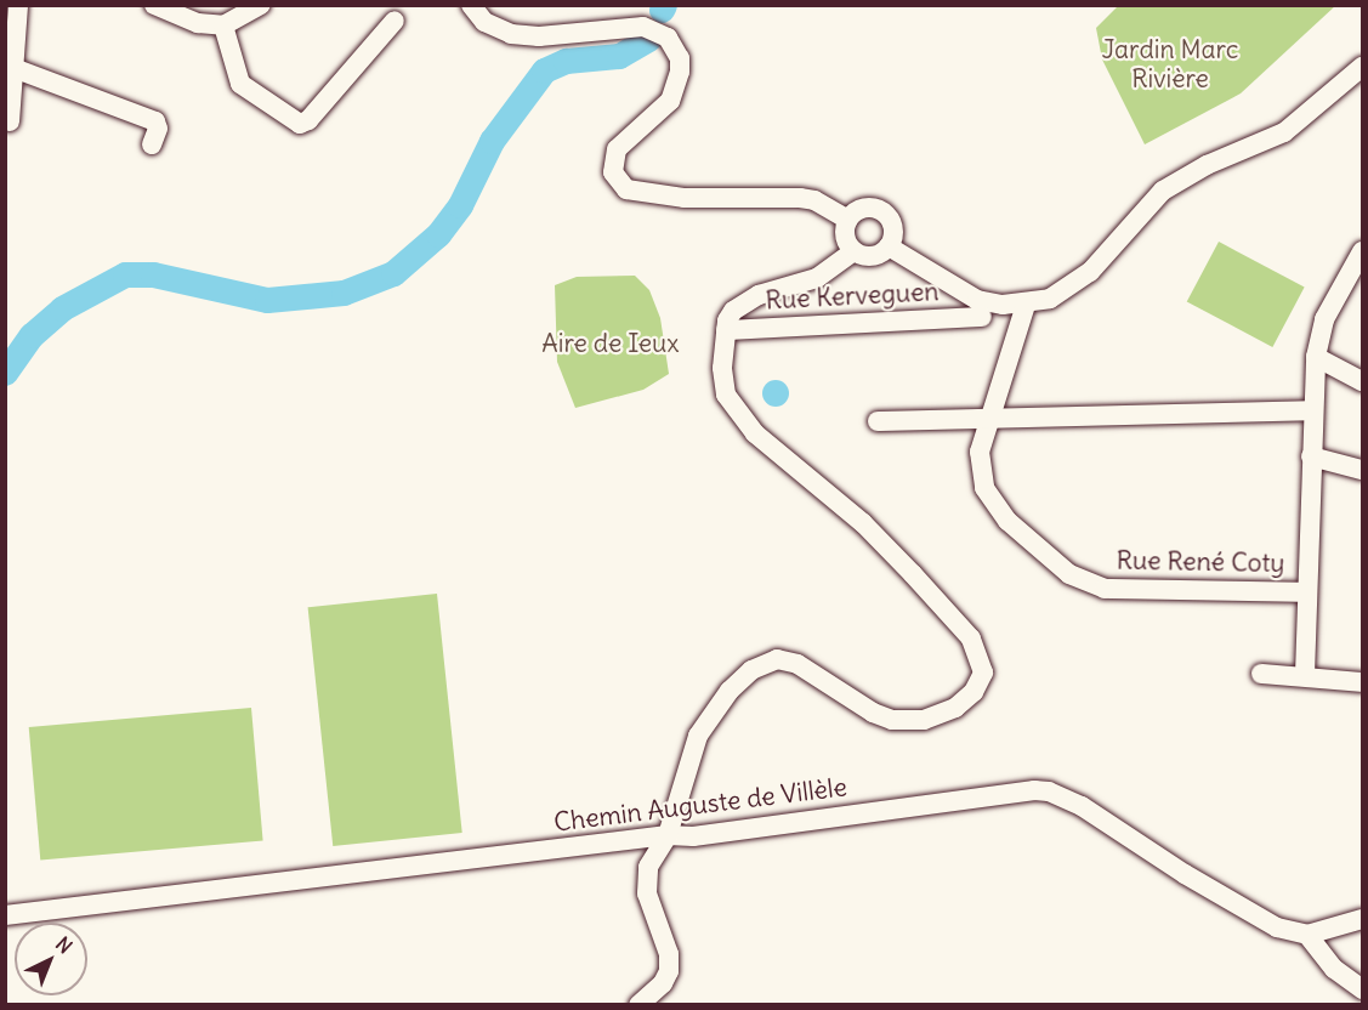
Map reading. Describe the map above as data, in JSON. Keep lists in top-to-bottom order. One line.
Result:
{"streets":{"street":["Rue Kerveguen","Rue René Coty","Chemin Auguste de Villèle"]},"parks":["Jardin Marc Rivière","Aire de Ieux"],"north":"top right"}
